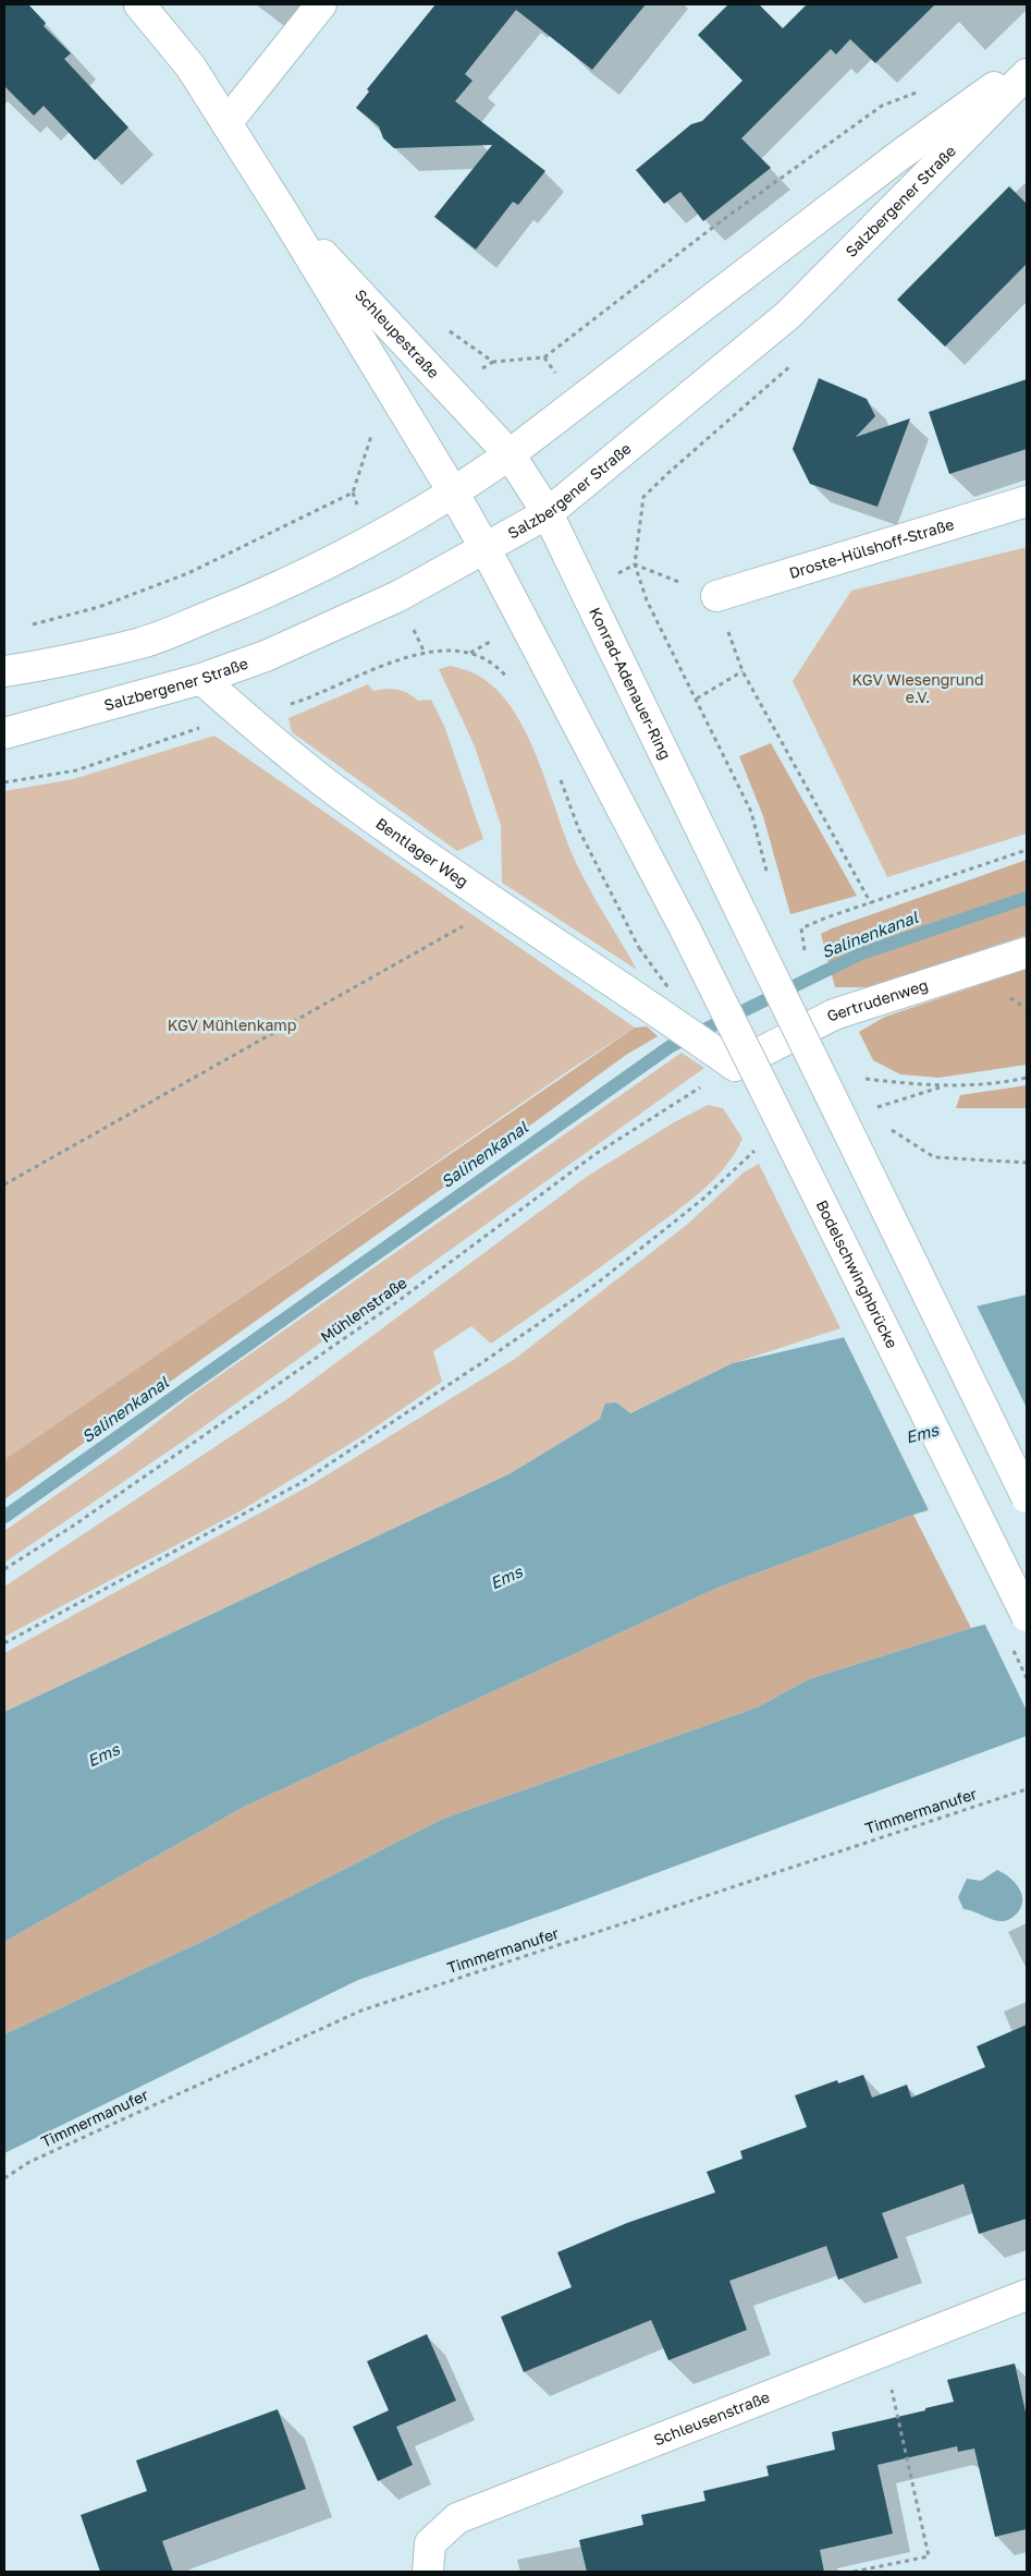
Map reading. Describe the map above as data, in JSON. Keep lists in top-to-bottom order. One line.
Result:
{"streets":{"main road":["Salzbergener Straße","Schleupestraße","Droste-Hülshoff-Straße","Konrad-Adenauer-Ring","Bentlager Weg","Gertrudenweg","Bodelschwinghbrücke","Schleusenstraße"],"path":["Mühlenstraße","Timmermanufer"]},"crossings":[["Salzbergener Straße","Schleupestraße"],["Salzbergener Straße","Konrad-Adenauer-Ring"],["Salzbergener Straße","Bentlager Weg"],["Salzbergener Straße","Bodelschwinghbrücke"],["Schleupestraße","Konrad-Adenauer-Ring"],["Bentlager Weg","Gertrudenweg"],["Bentlager Weg","Mühlenstraße"],["Gertrudenweg","Mühlenstraße"]],"water":["Salinenkanal","Ems"],"parks":["KGV Wiesengrund e.V.","KGV Mühlenkamp"]}
